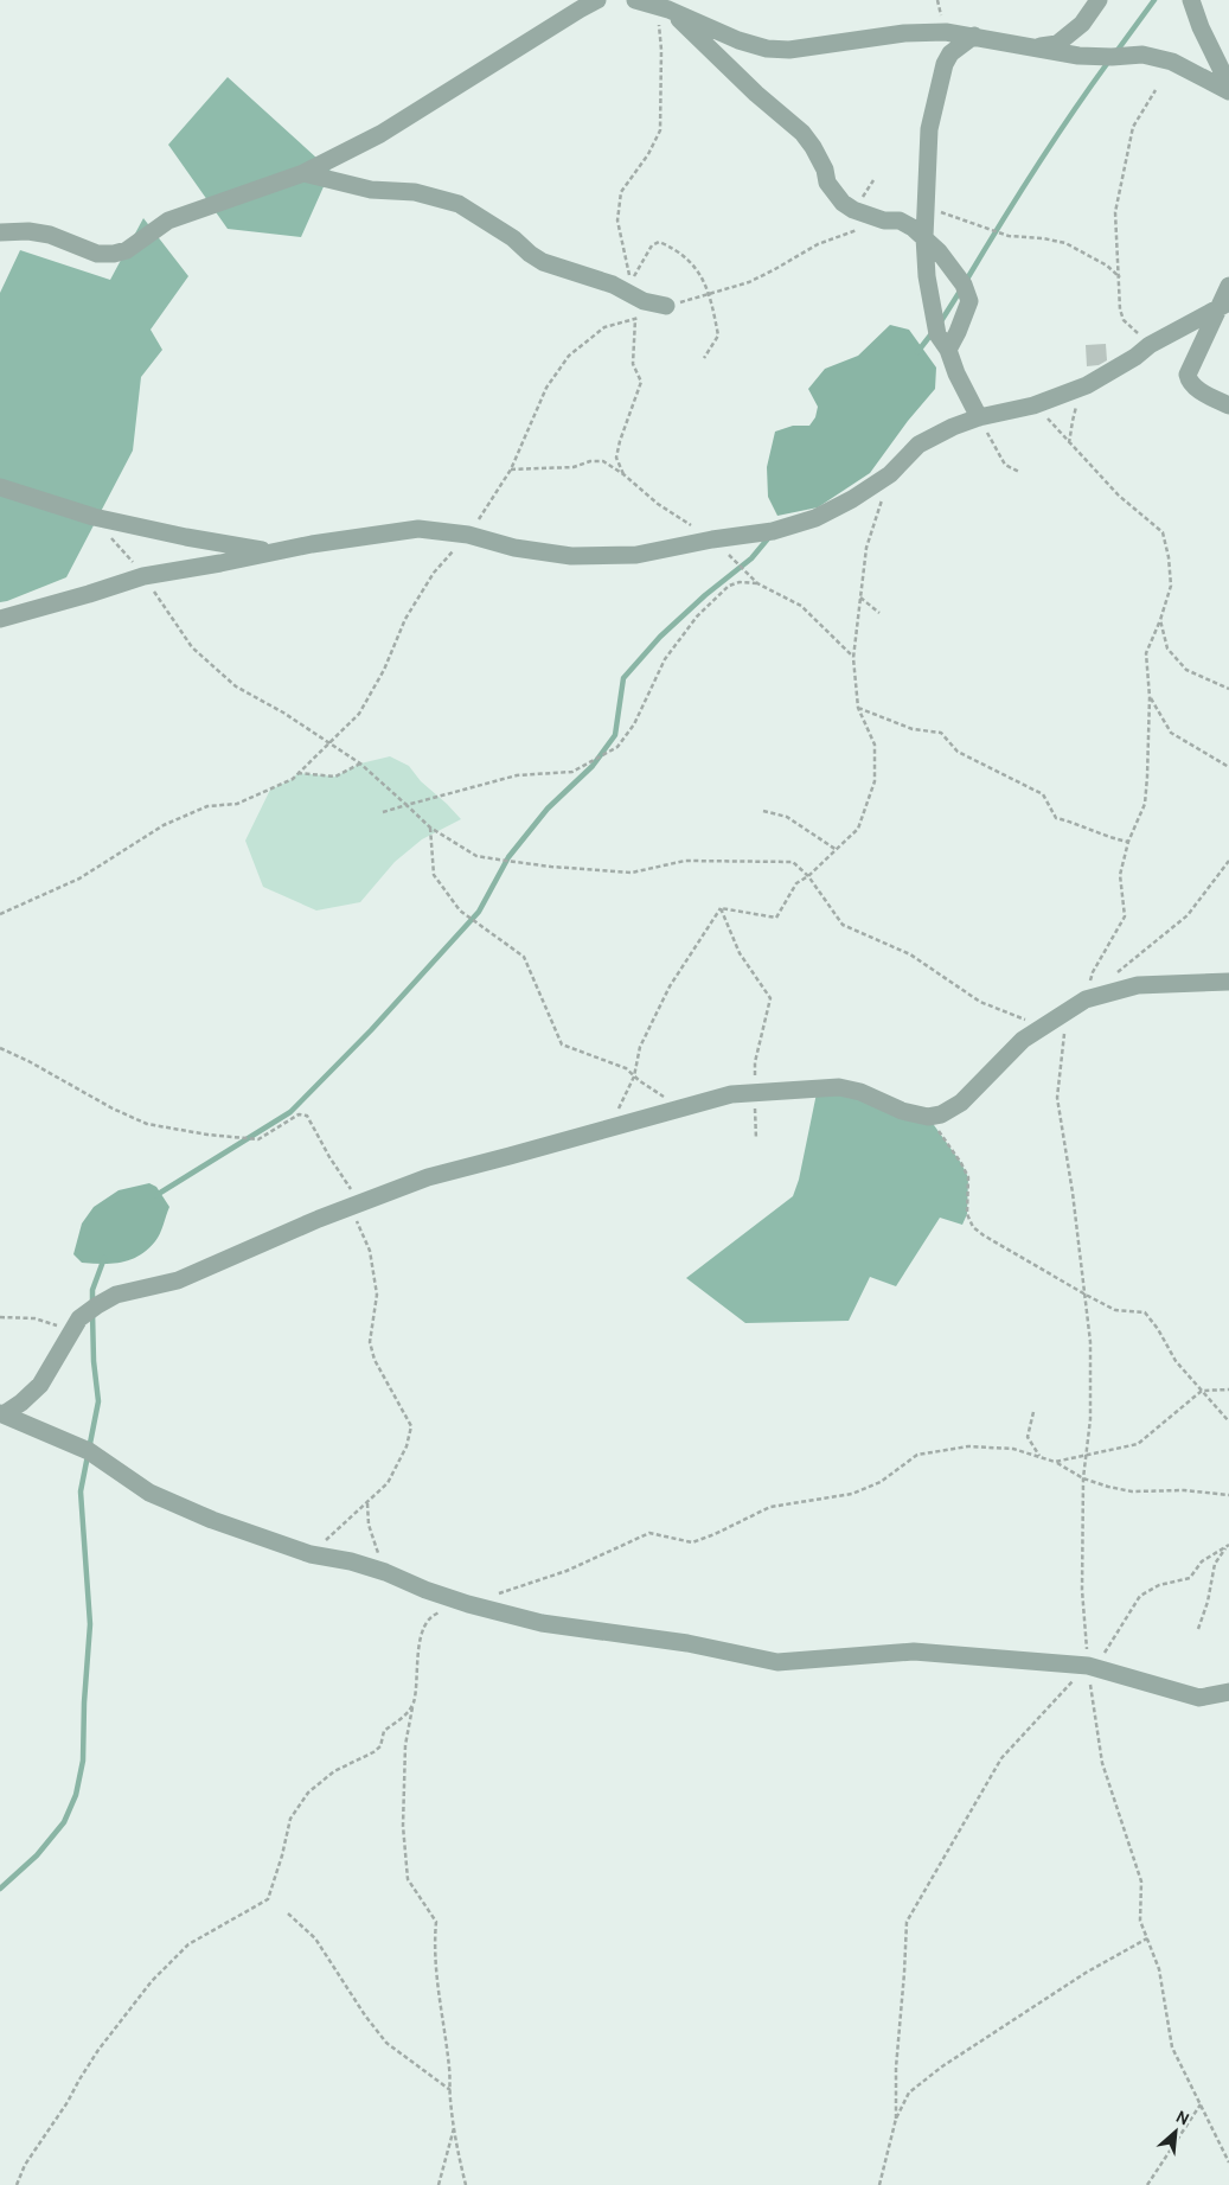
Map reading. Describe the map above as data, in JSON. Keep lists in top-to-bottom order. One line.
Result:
{"north":"top right"}
